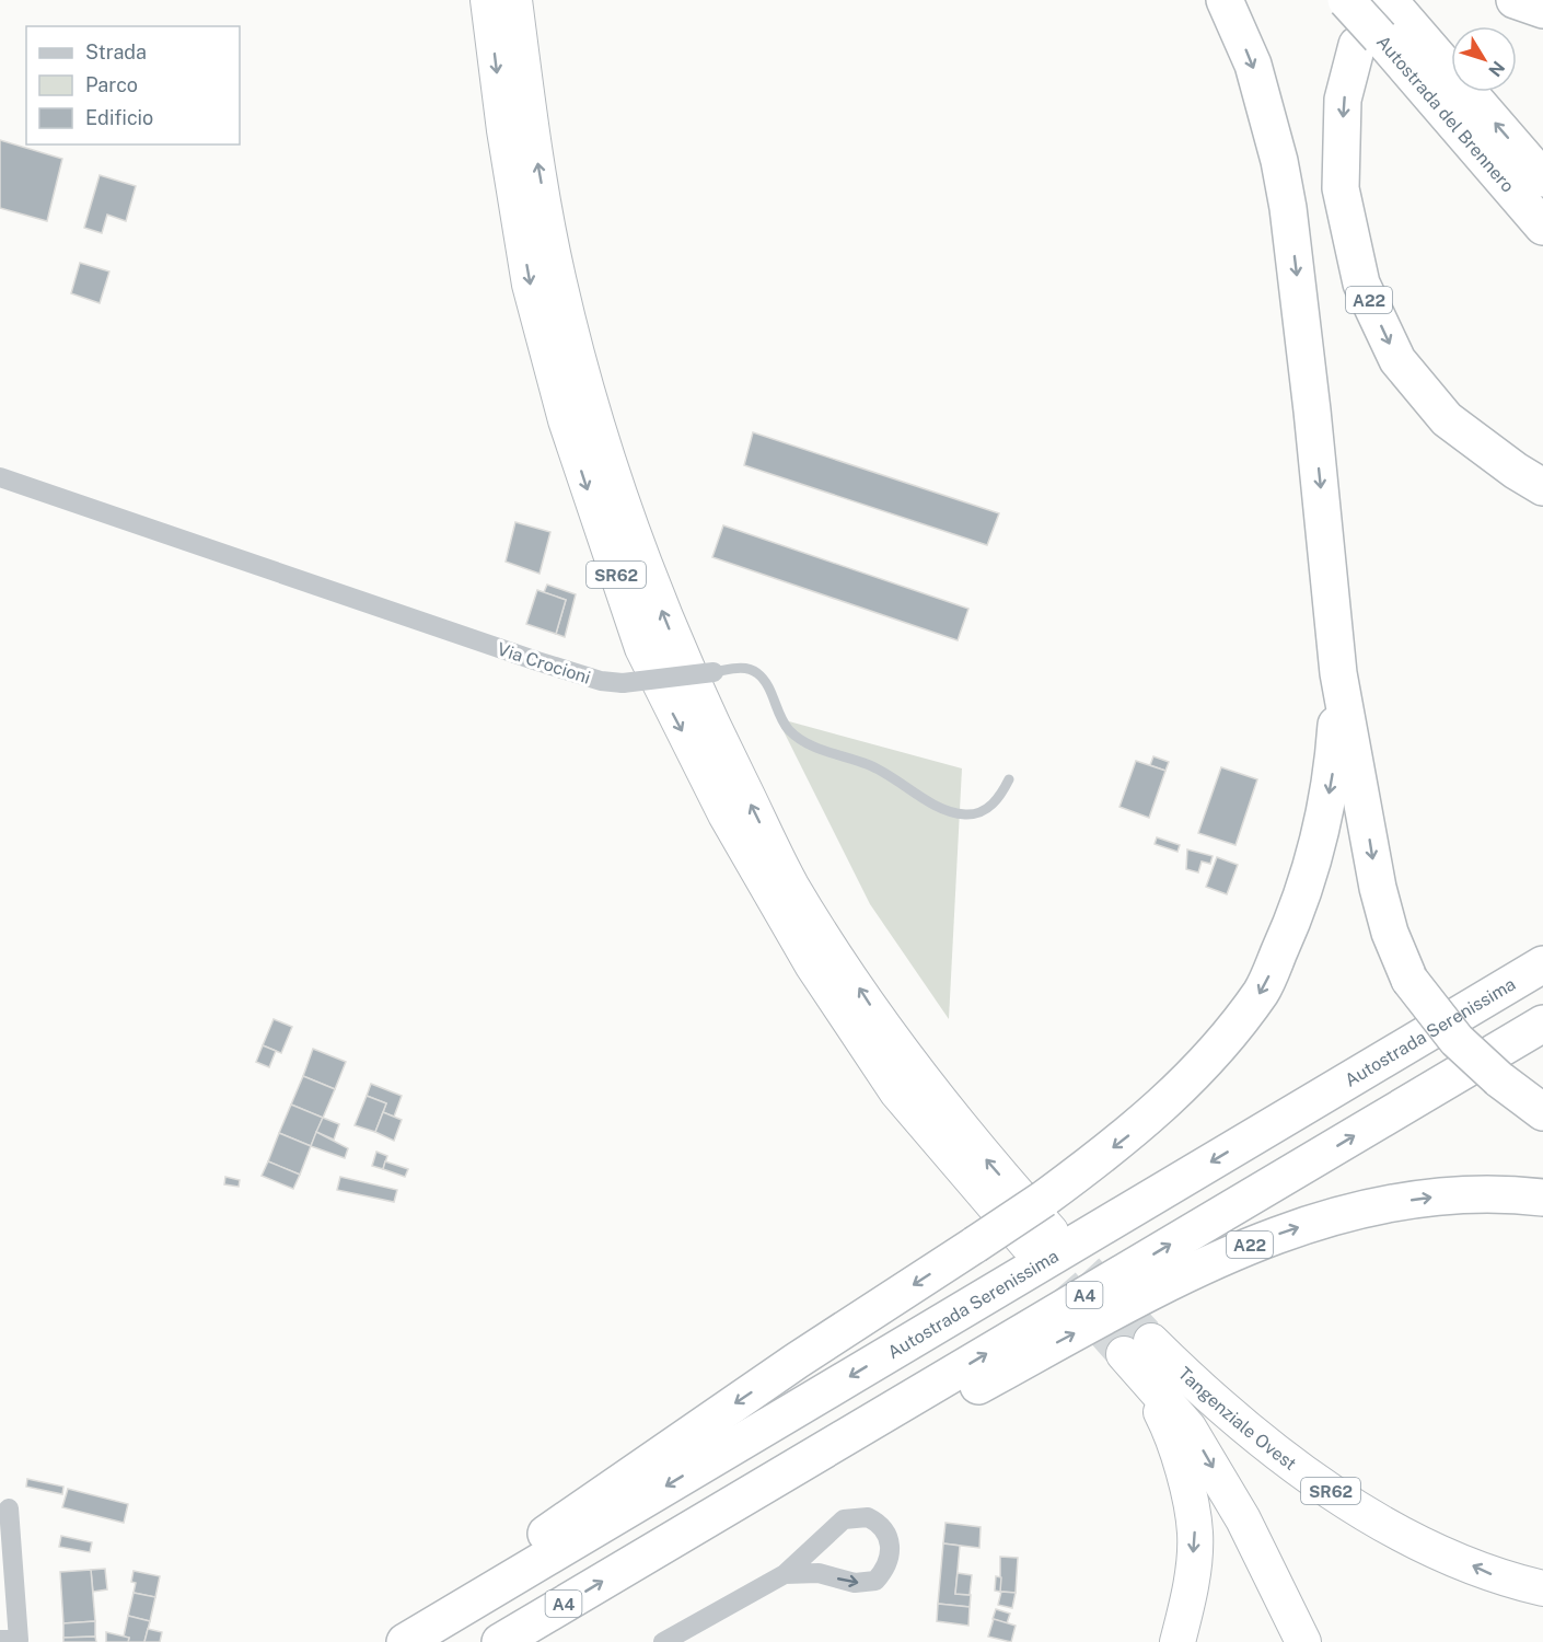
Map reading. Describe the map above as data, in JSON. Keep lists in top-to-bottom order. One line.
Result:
{"streets":{"highway":["Autostrada del Brennero","A22","SR62","Autostrada Serenissima","A4","Tangenziale Ovest"],"street":["Via Crocioni"]},"crossings":[["Autostrada del Brennero","A22"],["A22","A4"]],"legend":["Strada","Parco","Edificio"],"north":"bottom right"}
